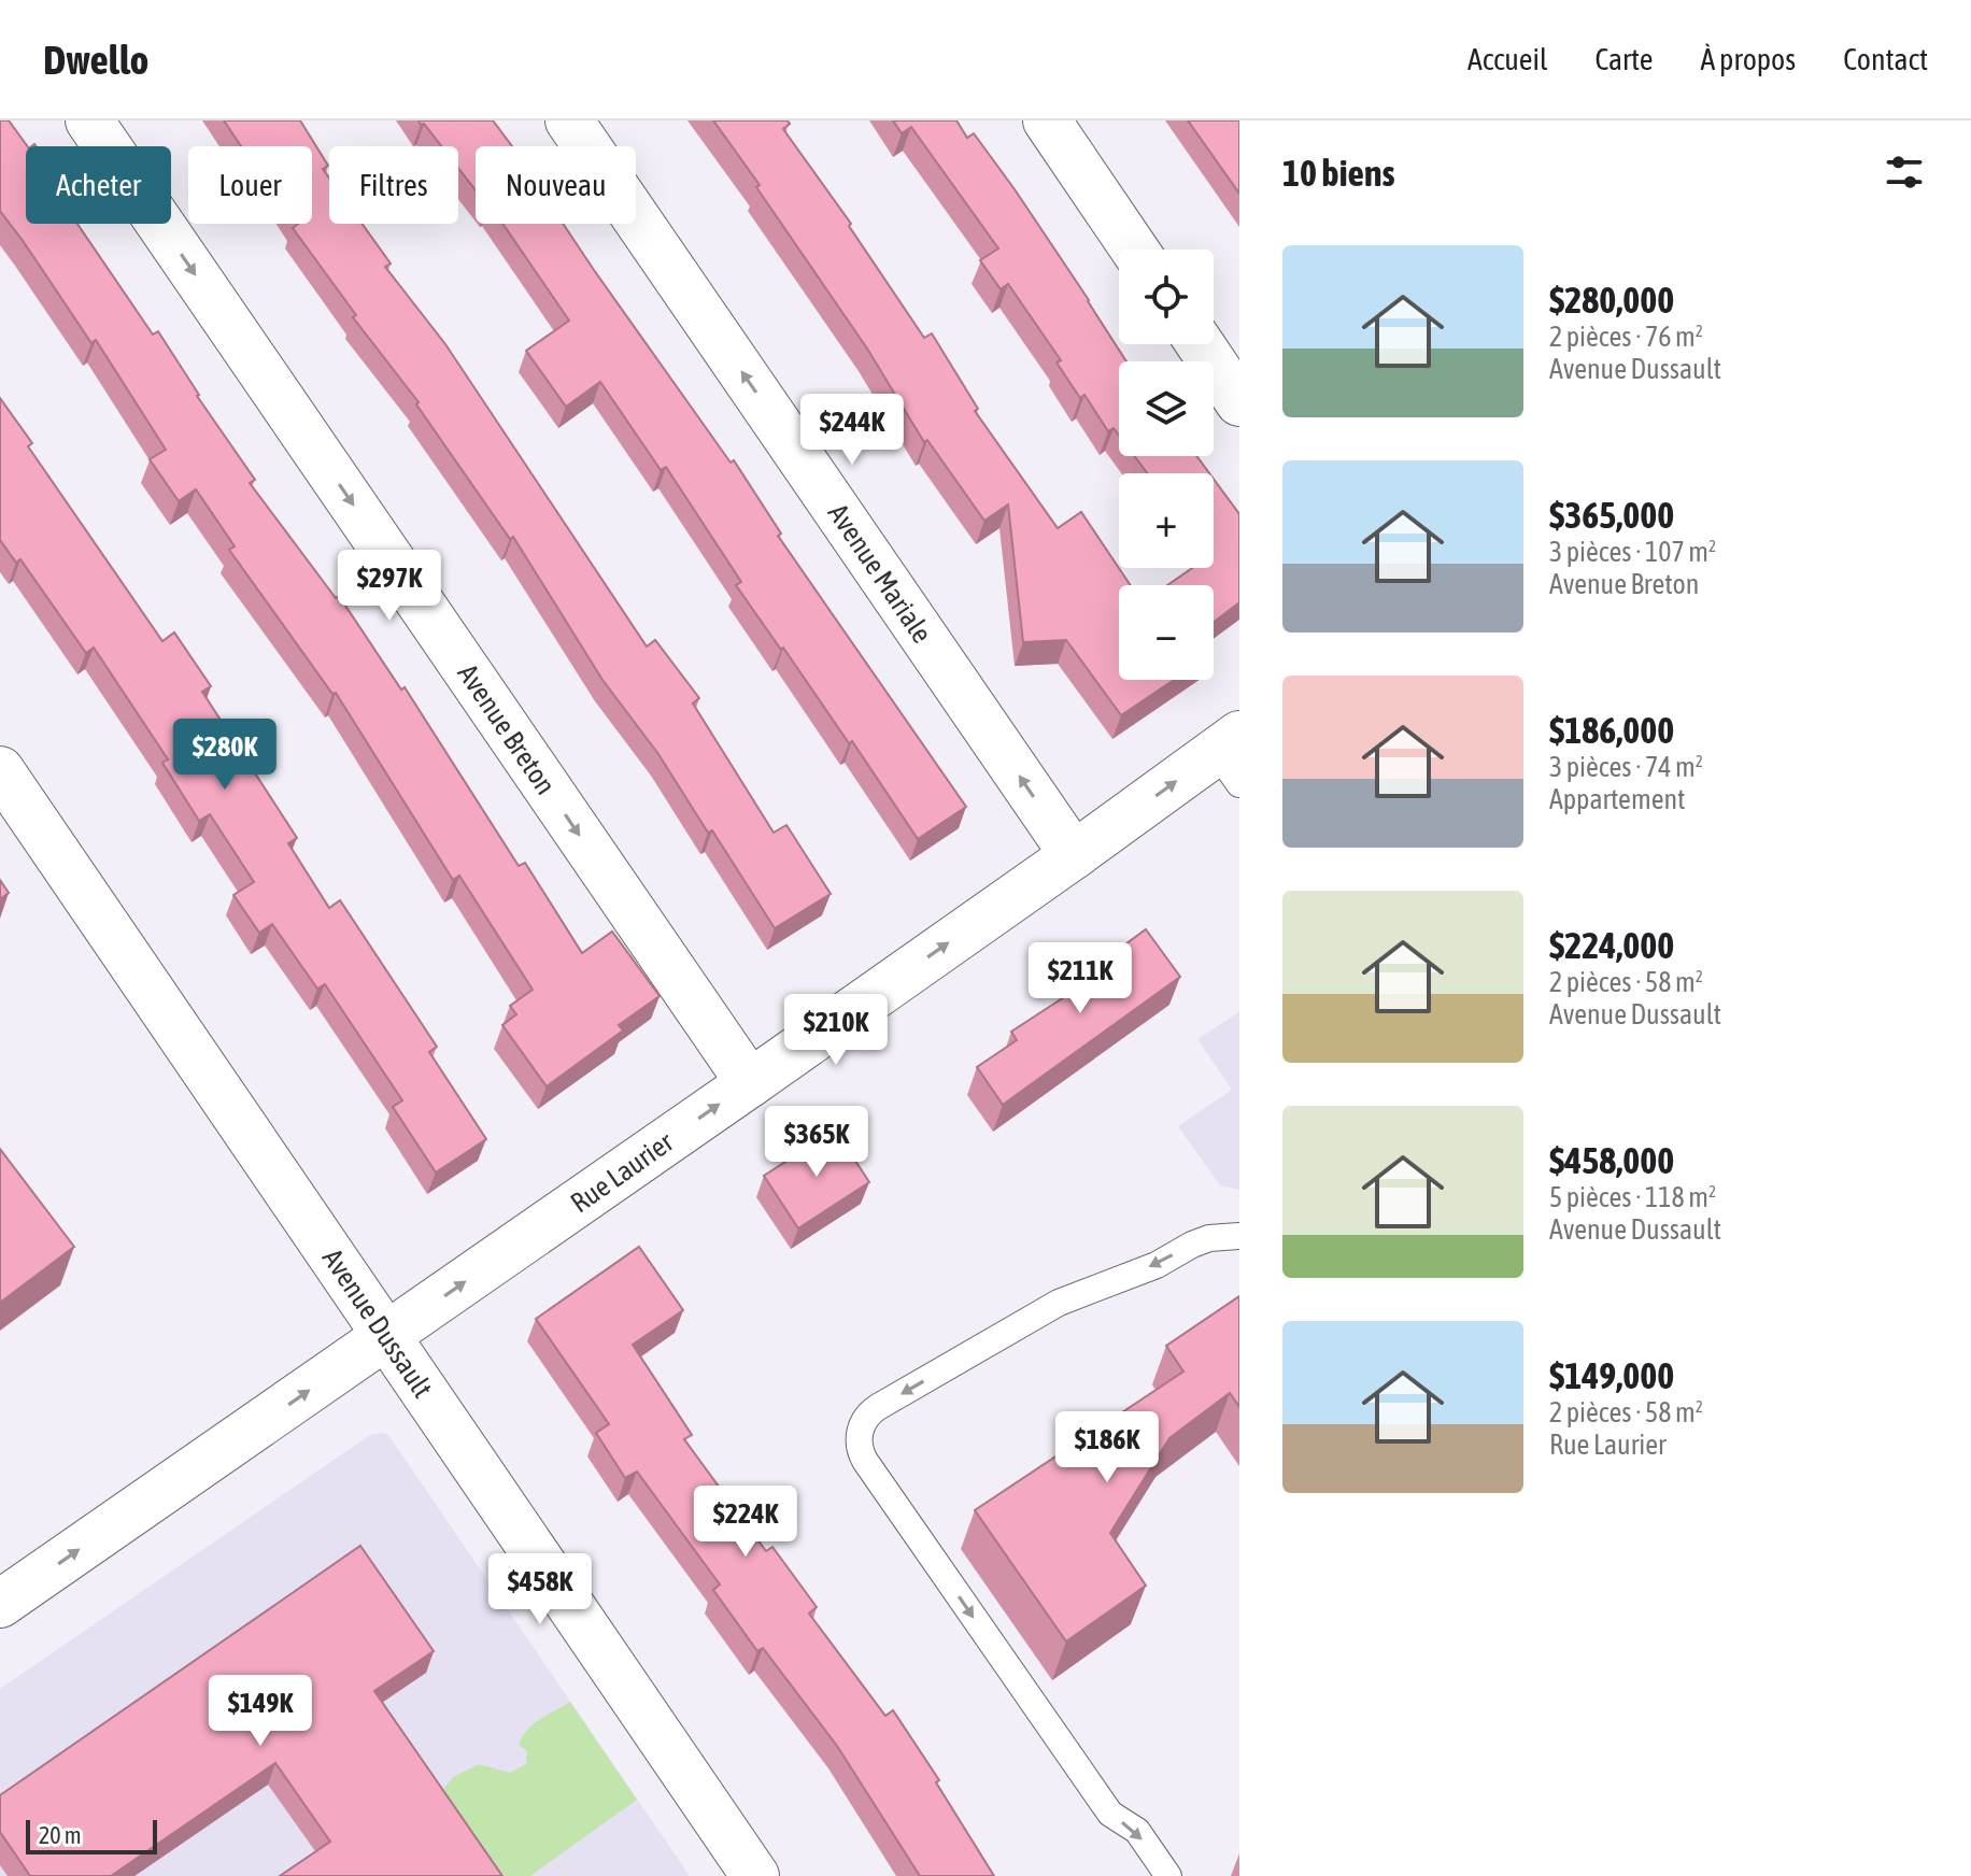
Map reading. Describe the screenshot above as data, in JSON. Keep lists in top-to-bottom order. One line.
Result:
{"streets":{"street":["Avenue Mariale","Avenue Breton","Rue Laurier","Avenue Dussault"]},"crossings":[["Avenue Mariale","Rue Laurier"],["Avenue Breton","Rue Laurier"],["Rue Laurier","Avenue Dussault"]],"one_way":["Avenue Mariale","Avenue Breton","Rue Laurier"],"scale_bar":"20 m","page":{"header":"Dwello","nav":["Accueil","Carte","À propos","Contact"],"heading":"10 biens","chip":["Acheter","Louer","Filtres","Nouveau"],"list":[{"name":"$280,000","note":"2 pièces · 76 m² · Avenue Dussault"},{"name":"$365,000","note":"3 pièces · 107 m² · Avenue Breton"},{"name":"$186,000","note":"3 pièces · 74 m² · Appartement"},{"name":"$224,000","note":"2 pièces · 58 m² · Avenue Dussault"},{"name":"$458,000","note":"5 pièces · 118 m² · Avenue Dussault"},{"name":"$149,000","note":"2 pièces · 58 m² · Rue Laurier"}],"map_buttons":["+","−"],"price":["$244K","$297K","$280K","$211K","$210K","$365K","$186K","$224K","$458K","$149K"],"scale":"20 m"}}
